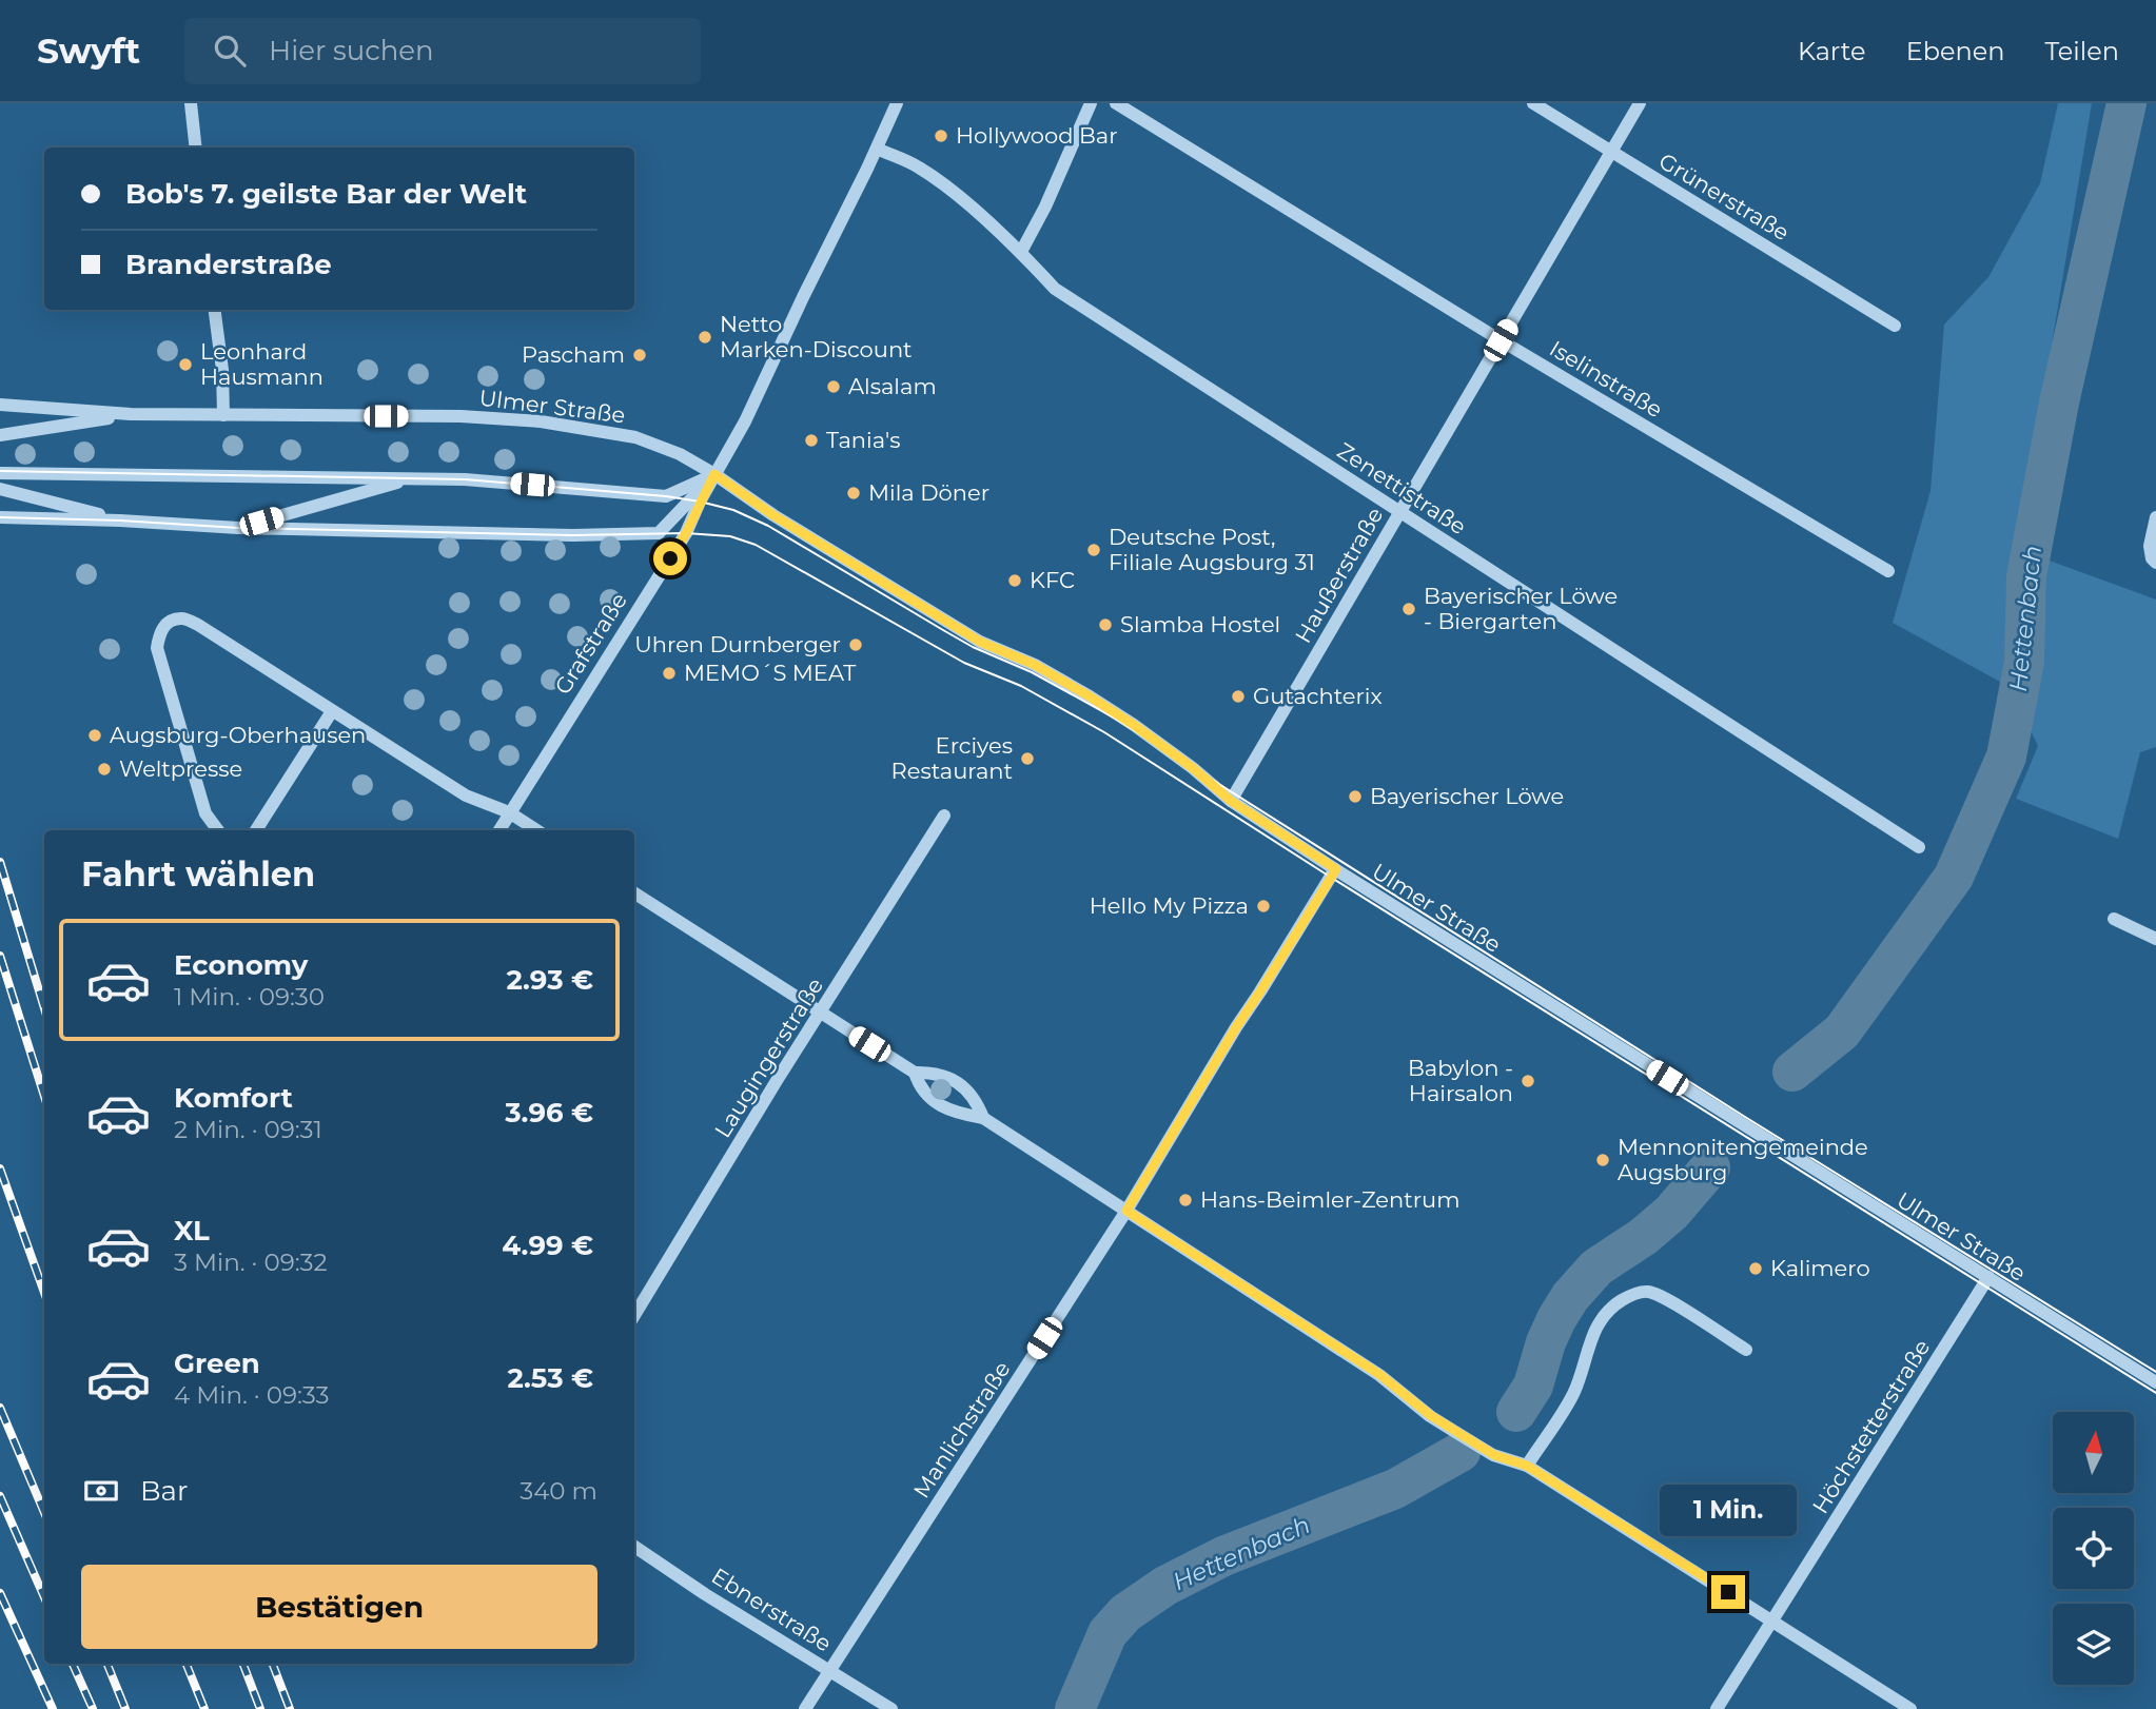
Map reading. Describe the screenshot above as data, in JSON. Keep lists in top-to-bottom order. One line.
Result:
{"streets":{"street":["Grünerstraße","Iselinstraße","Ulmer Straße","Zenettistraße","Haußerstraße","Grafstraße","Laugingerstraße","Höchstetterstraße","Manlichstraße","Ebnerstraße"]},"crossings":[["Grünerstraße","Haußerstraße"],["Iselinstraße","Haußerstraße"],["Ulmer Straße","Haußerstraße"],["Ulmer Straße","Grafstraße"],["Ulmer Straße","Höchstetterstraße"],["Ulmer Straße","Manlichstraße"],["Zenettistraße","Haußerstraße"],["Manlichstraße","Ebnerstraße"]],"water":["Hettenbach"],"places":["Hollywood Bar","Netto Marken-Discount","Pascham","Leonhard Hausmann","Alsalam","Tania's","Mila Döner","Deutsche Post, Filiale Augsburg 31","KFC","Bayerischer Löwe - Biergarten","Slamba Hostel","Uhren Durnberger","MEMO´S MEAT","Gutachterix","Augsburg-Oberhausen","Erciyes Restaurant","Weltpresse","Bayerischer Löwe","Hello My Pizza","Babylon - Hairsalon","Mennonitengemeinde Augsburg","Hans-Beimler-Zentrum","Kalimero"],"north":"top","page":{"header":"Swyft","search":"Hier suchen","nav":["Karte","Ebenen","Teilen"],"banner":["Bob's 7. geilste Bar der Welt","Branderstraße"],"heading":"Fahrt wählen","list":[{"name":"Economy","note":"1 Min. · 09:30","value":"2.93 €"},{"name":"Komfort","note":"2 Min. · 09:31","value":"3.96 €"},{"name":"XL","note":"3 Min. · 09:32","value":"4.99 €"},{"name":"Green","note":"4 Min. · 09:33","value":"2.53 €"}],"pay":["Bar","340 m"],"bubble":"1 Min.","buttons":"Bestätigen"}}
